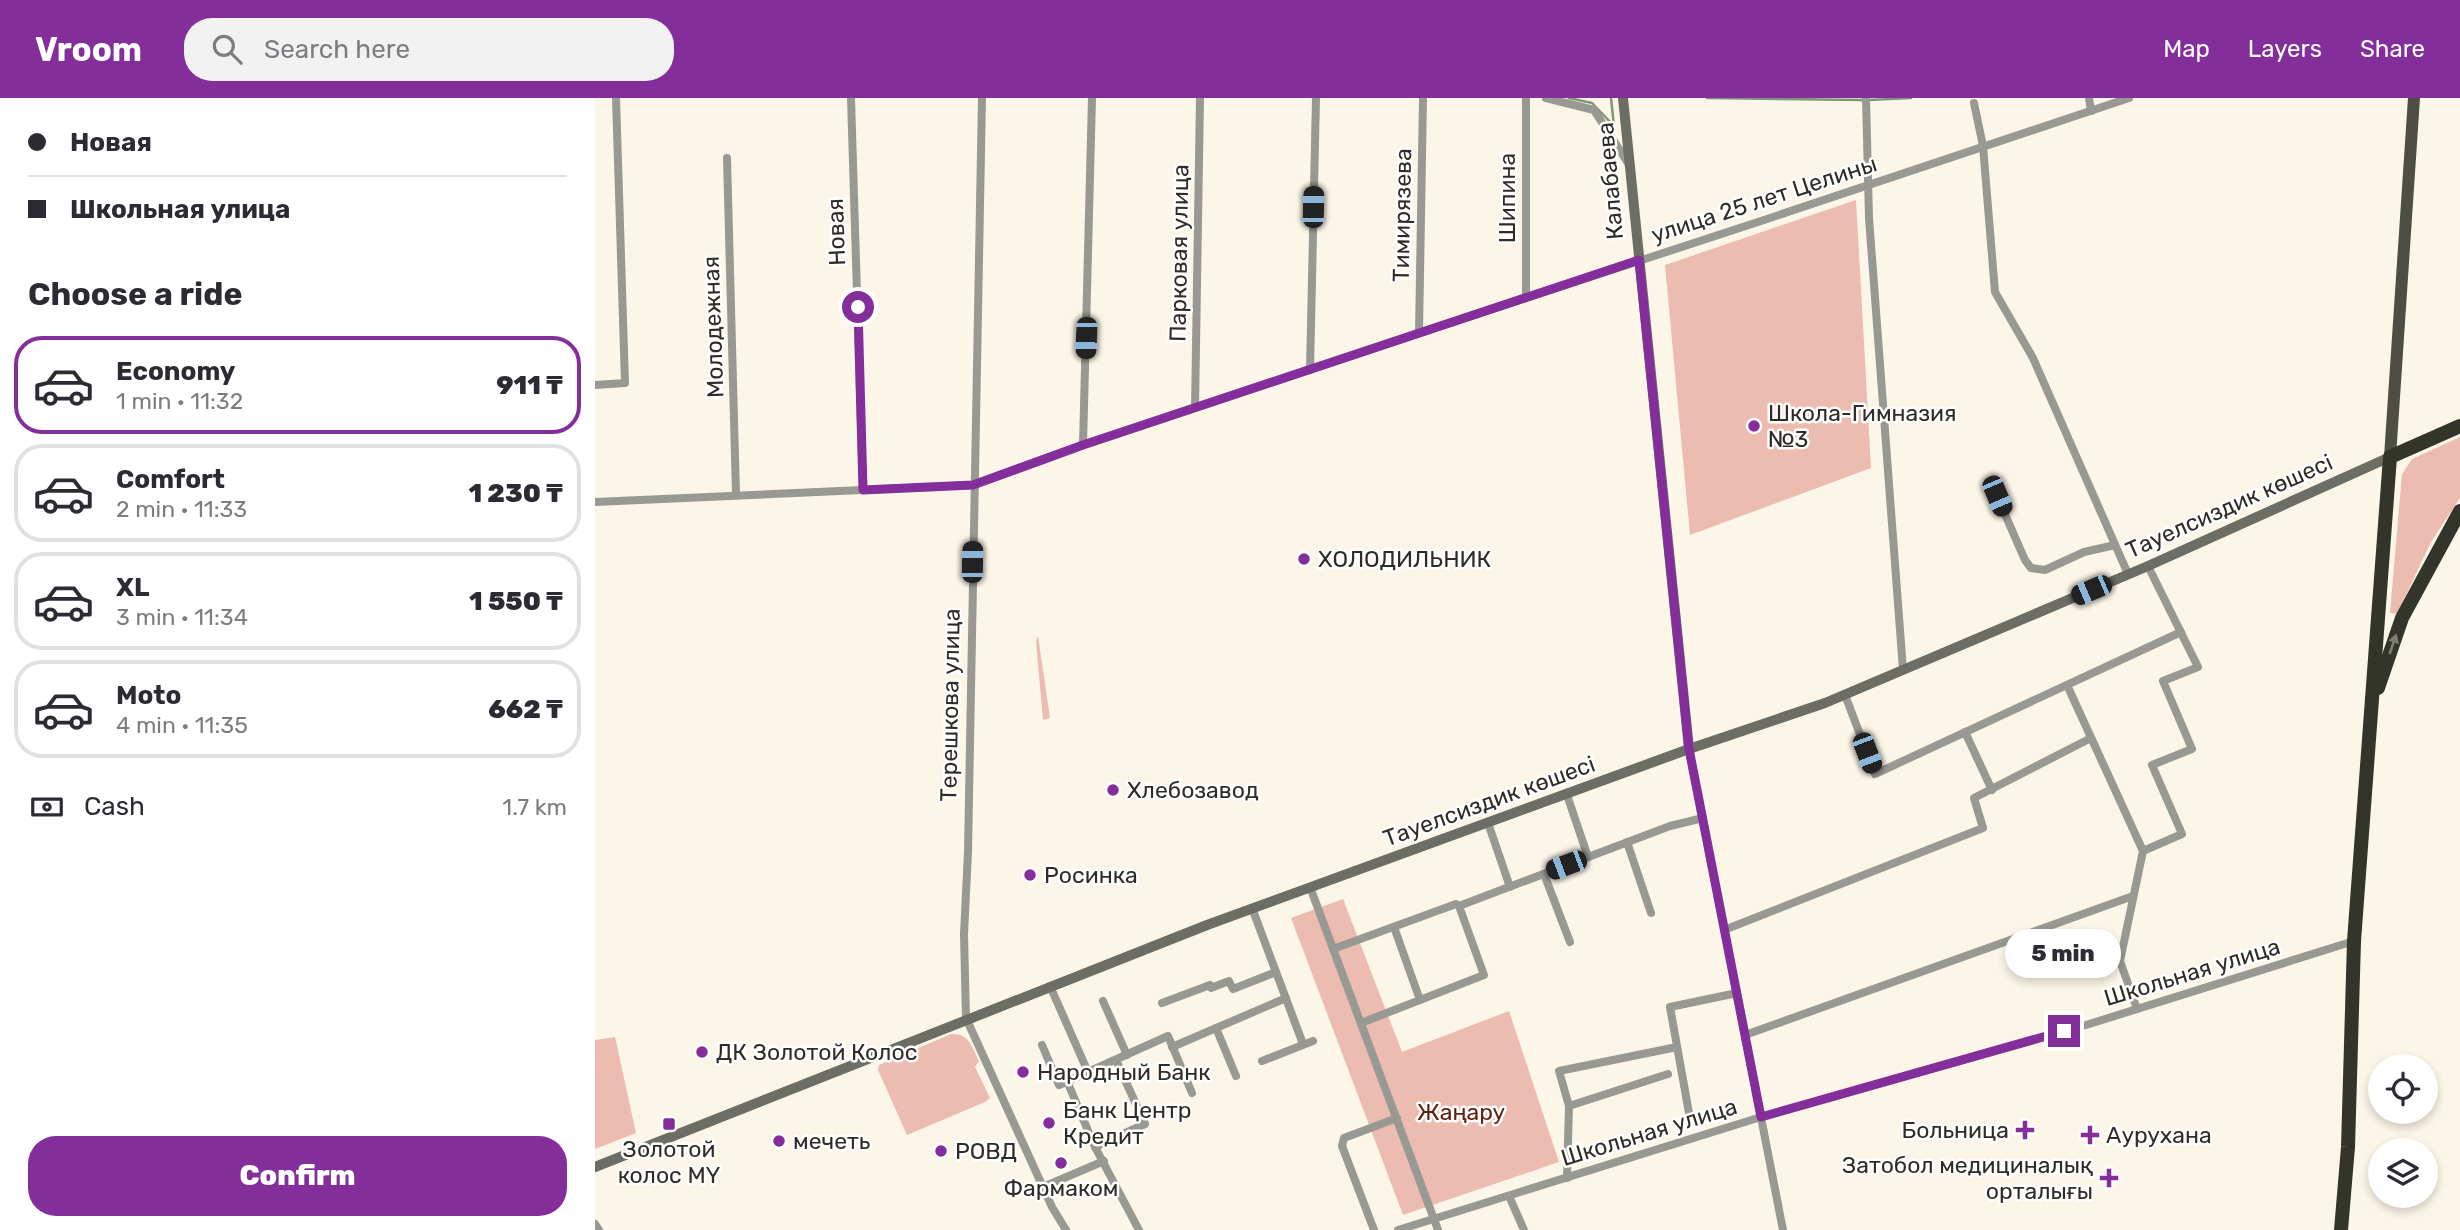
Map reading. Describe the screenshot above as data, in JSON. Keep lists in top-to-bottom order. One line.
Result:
{"streets":{"street":["Калабаева","Шипина","улица 25 лет Целины","Тимирязева","Новая","Парковая улица","Молодежная","Тауелсиздик көшесі","Терешкова улица","Школьная улица"]},"crossings":[["Калабаева","улица 25 лет Целины"],["Калабаева","Тауелсиздик көшесі"],["Шипина","улица 25 лет Целины"],["улица 25 лет Целины","Тимирязева"],["улица 25 лет Целины","Новая"],["улица 25 лет Целины","Парковая улица"],["улица 25 лет Целины","Молодежная"],["улица 25 лет Целины","Терешкова улица"],["Тауелсиздик көшесі","Терешкова улица"]],"parks":["Жаңару"],"places":{"other":["Школа-Гимназия №3","ХОЛОДИЛЬНИК","Хлебозавод","Росинка","ДК Золотой Колос","Народный Банк","Банк Центр Кредит","мечеть","РОВД","Фармаком"],"transit":["Золотой колос МҮ"],"health":["Больница","Аурухана","Затобол медициналық орталығы"]},"page":{"header":"Vroom","search":"Search here","nav":["Map","Layers","Share"],"banner":["Новая","Школьная улица"],"heading":"Choose a ride","list":[{"name":"Economy","note":"1 min · 11:32","value":"911 ₸"},{"name":"Comfort","note":"2 min · 11:33","value":"1 230 ₸"},{"name":"XL","note":"3 min · 11:34","value":"1 550 ₸"},{"name":"Moto","note":"4 min · 11:35","value":"662 ₸"}],"pay":["Cash","1.7 km"],"bubble":"5 min","buttons":"Confirm"}}
